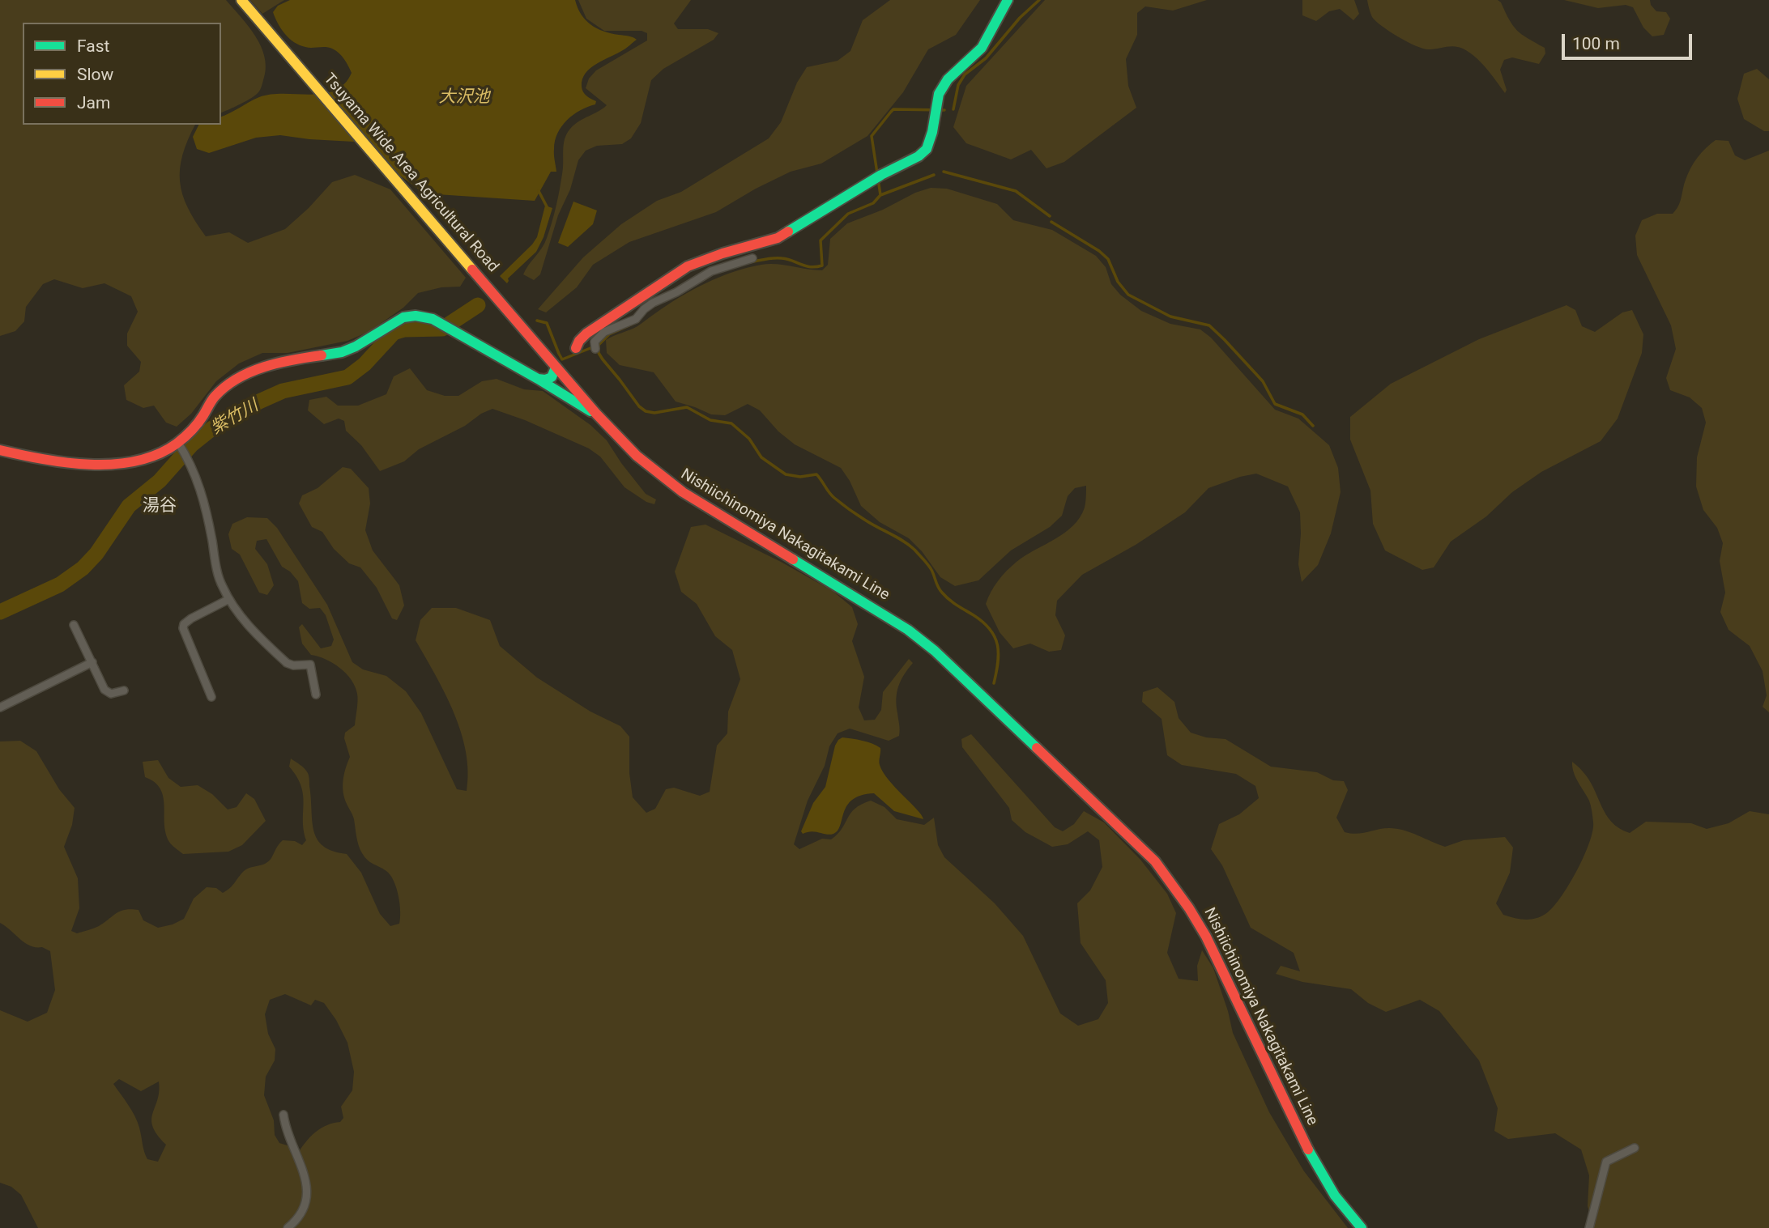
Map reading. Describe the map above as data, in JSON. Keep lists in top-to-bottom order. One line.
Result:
{"streets":{"main road":["Tsuyama Wide Area Agricultural Road","Nishiichinomiya Nakagitakami Line"]},"crossings":[["Tsuyama Wide Area Agricultural Road","Nishiichinomiya Nakagitakami Line"]],"districts":["湯谷"],"water":["大沢池","紫竹川"],"legend":["Fast","Slow","Jam"],"scale_bar":"100 m"}
